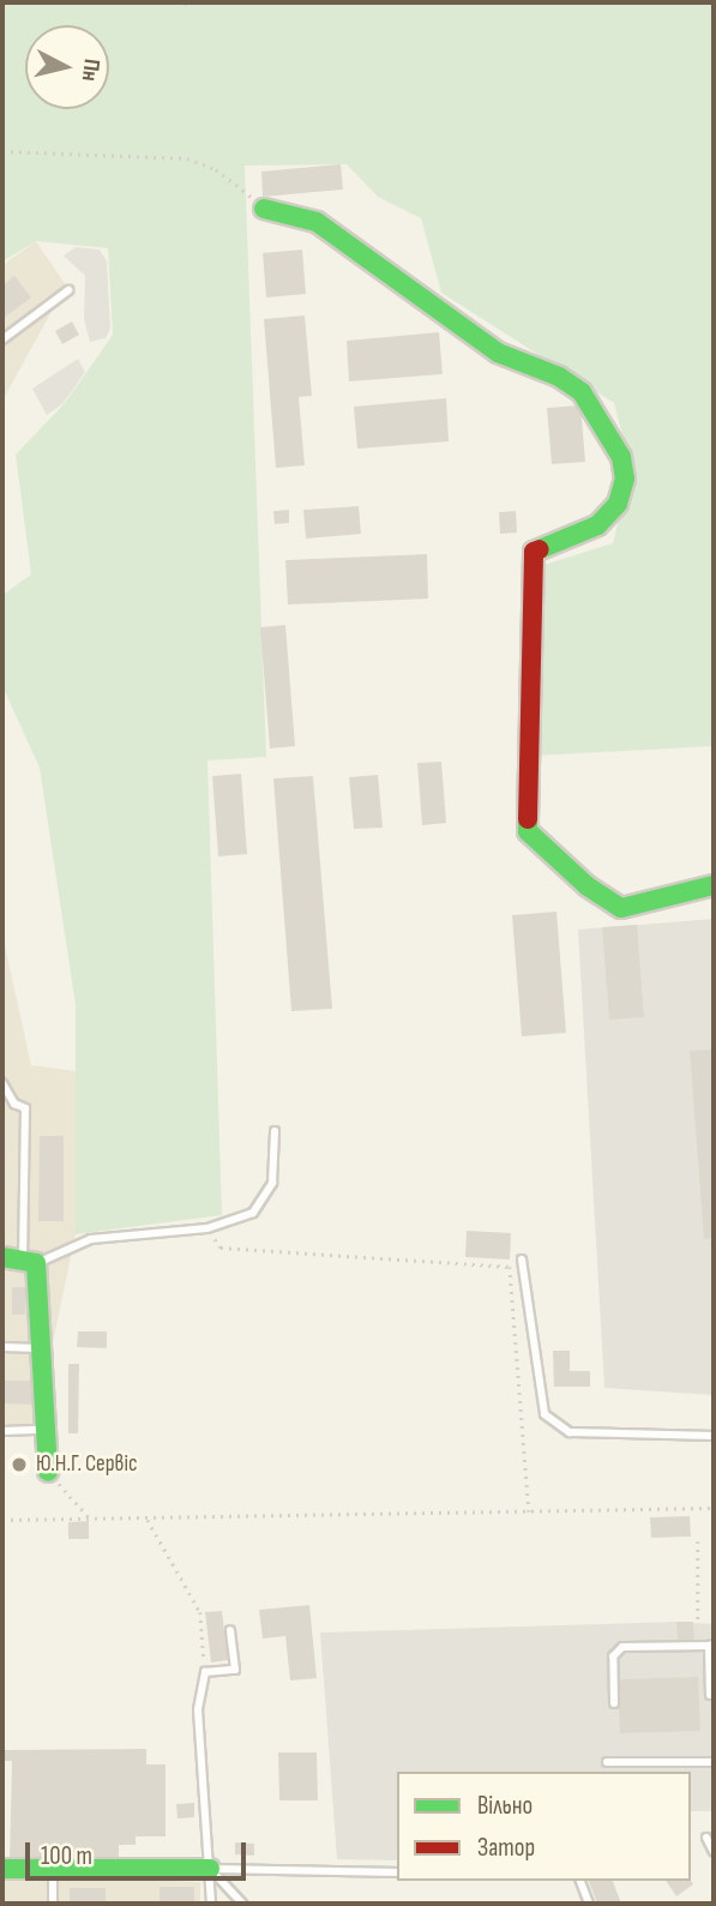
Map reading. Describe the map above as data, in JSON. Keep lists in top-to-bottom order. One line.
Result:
{"places":["Ю.Н.Г. Сервіс"],"legend":["Вільно","Затор"],"scale_bar":"100 m","north":"right"}
